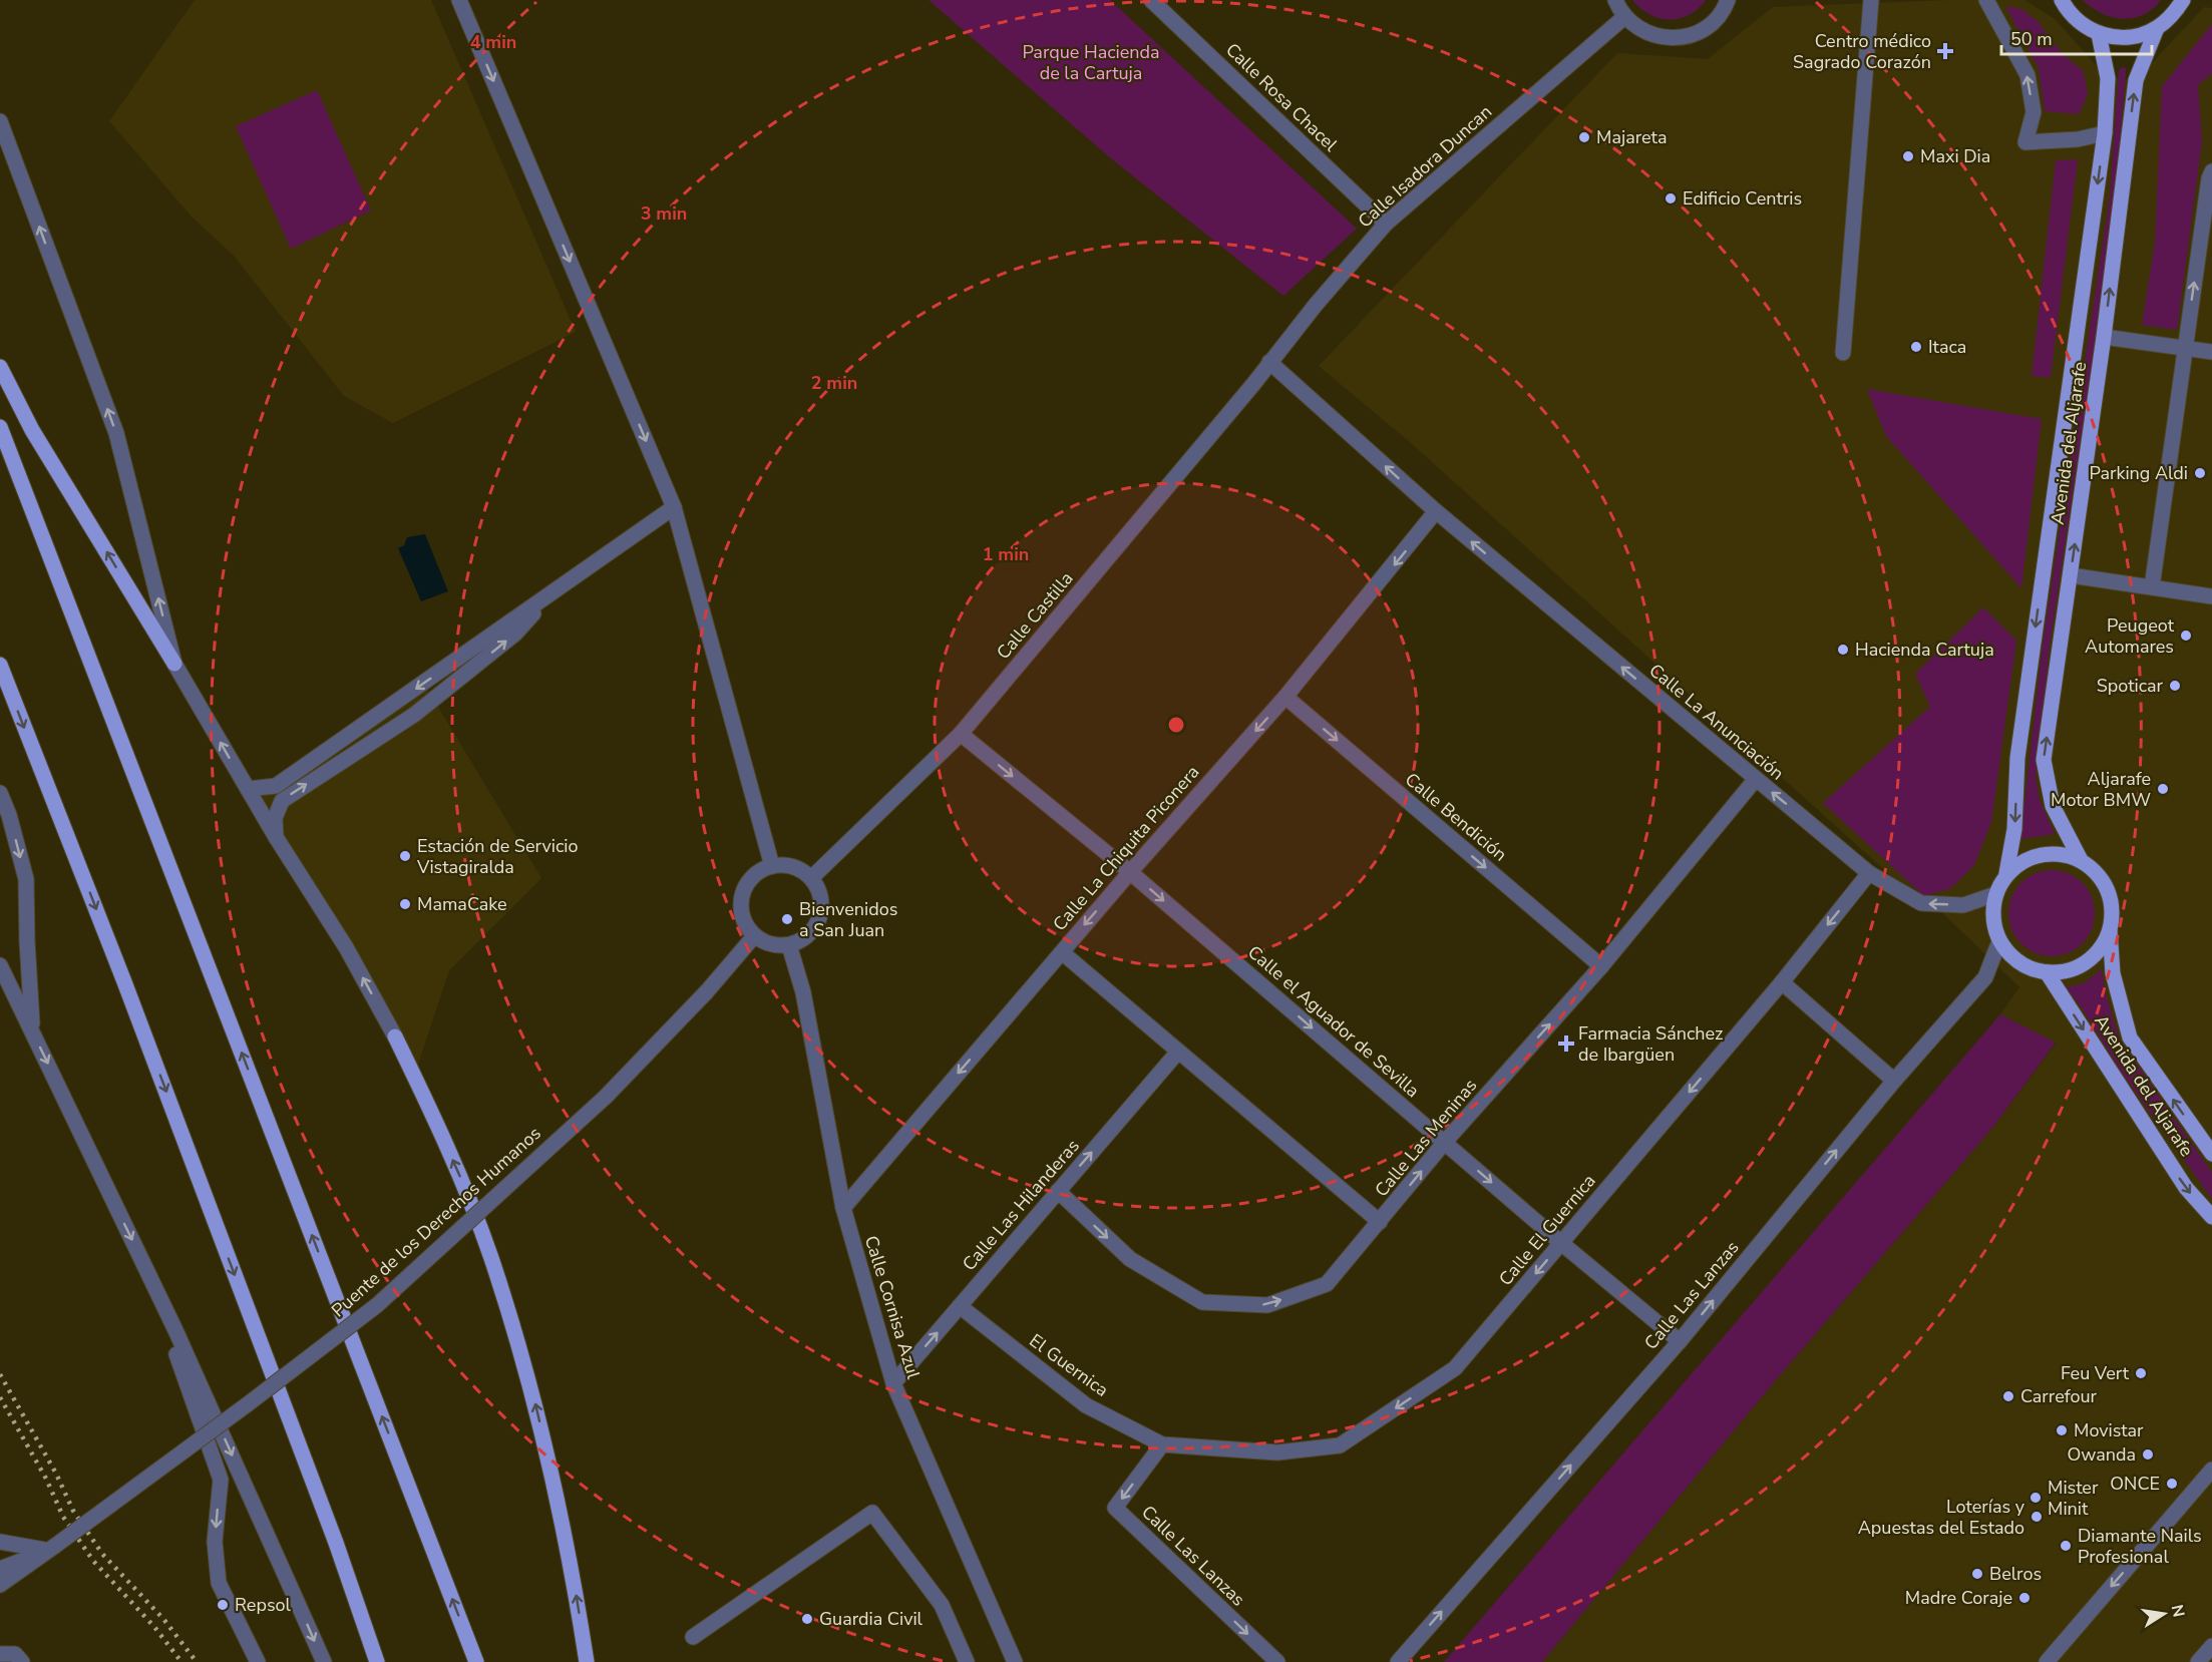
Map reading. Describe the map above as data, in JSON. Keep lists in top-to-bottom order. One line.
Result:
{"streets":{"main road":["Avenida del Aljarafe"],"street":["Calle Rosa Chacel","Calle Isadora Duncan","Calle Castilla","Calle La Anunciación","Calle Bendición","Calle La Chiquita Piconera","Calle el Aguador de Sevilla","Calle Las Meninas","Calle Las Hilanderas","Puente de los Derechos Humanos","Calle El Guernica","Calle Las Lanzas","Calle Cornisa Azul","El Guernica"]},"crossings":[["Calle Rosa Chacel","Calle Isadora Duncan"],["Calle Isadora Duncan","Calle Castilla"],["Calle Isadora Duncan","Calle La Anunciación"],["Avenida del Aljarafe","Calle La Anunciación"],["Avenida del Aljarafe","Calle Las Lanzas"],["Calle Castilla","Calle La Anunciación"],["Calle Castilla","Calle el Aguador de Sevilla"],["Calle Castilla","Puente de los Derechos Humanos"],["Calle Castilla","Calle Cornisa Azul"],["Calle La Anunciación","Calle La Chiquita Piconera"],["Calle La Anunciación","Calle Las Meninas"],["Calle La Anunciación","Calle El Guernica"],["Calle La Anunciación","Calle Las Lanzas"],["Calle Bendición","Calle La Chiquita Piconera"],["Calle Bendición","Calle Las Meninas"],["Calle La Chiquita Piconera","Calle el Aguador de Sevilla"],["Calle La Chiquita Piconera","Calle Cornisa Azul"],["Calle el Aguador de Sevilla","Calle Las Meninas"],["Calle el Aguador de Sevilla","Calle El Guernica"],["Calle el Aguador de Sevilla","Calle Las Lanzas"],["Calle Las Meninas","Calle Las Hilanderas"],["Calle Las Hilanderas","Calle Cornisa Azul"],["Calle Las Hilanderas","El Guernica"],["Puente de los Derechos Humanos","Calle Cornisa Azul"],["Calle El Guernica","Calle Las Lanzas"],["Calle El Guernica","El Guernica"],["Calle Las Lanzas","El Guernica"]],"one_way":["Calle La Anunciación","Calle Bendición","Calle La Chiquita Piconera","Calle Las Meninas","Calle Las Hilanderas","Calle El Guernica"],"parks":["Parque Hacienda de la Cartuja"],"places":{"health":["Centro médico Sagrado Corazón","Farmacia Sánchez de Ibargüen"],"other":["Majareta","Maxi Dia","Edificio Centris","Itaca","Parking Aldi","Peugeot Automares","Hacienda Cartuja","Spoticar","Aljarafe Motor BMW","Estación de Servicio Vistagiralda","MamaCake","Bienvenidos a San Juan","Feu Vert","Carrefour","Movistar","Owanda","ONCE","Mister Minit","Loterías y Apuestas del Estado","Diamante Nails Profesional","Belros","Madre Coraje","Repsol","Guardia Civil"]},"scale_bar":"50 m","north":"right","rings":["4 min","3 min","2 min","1 min"]}
